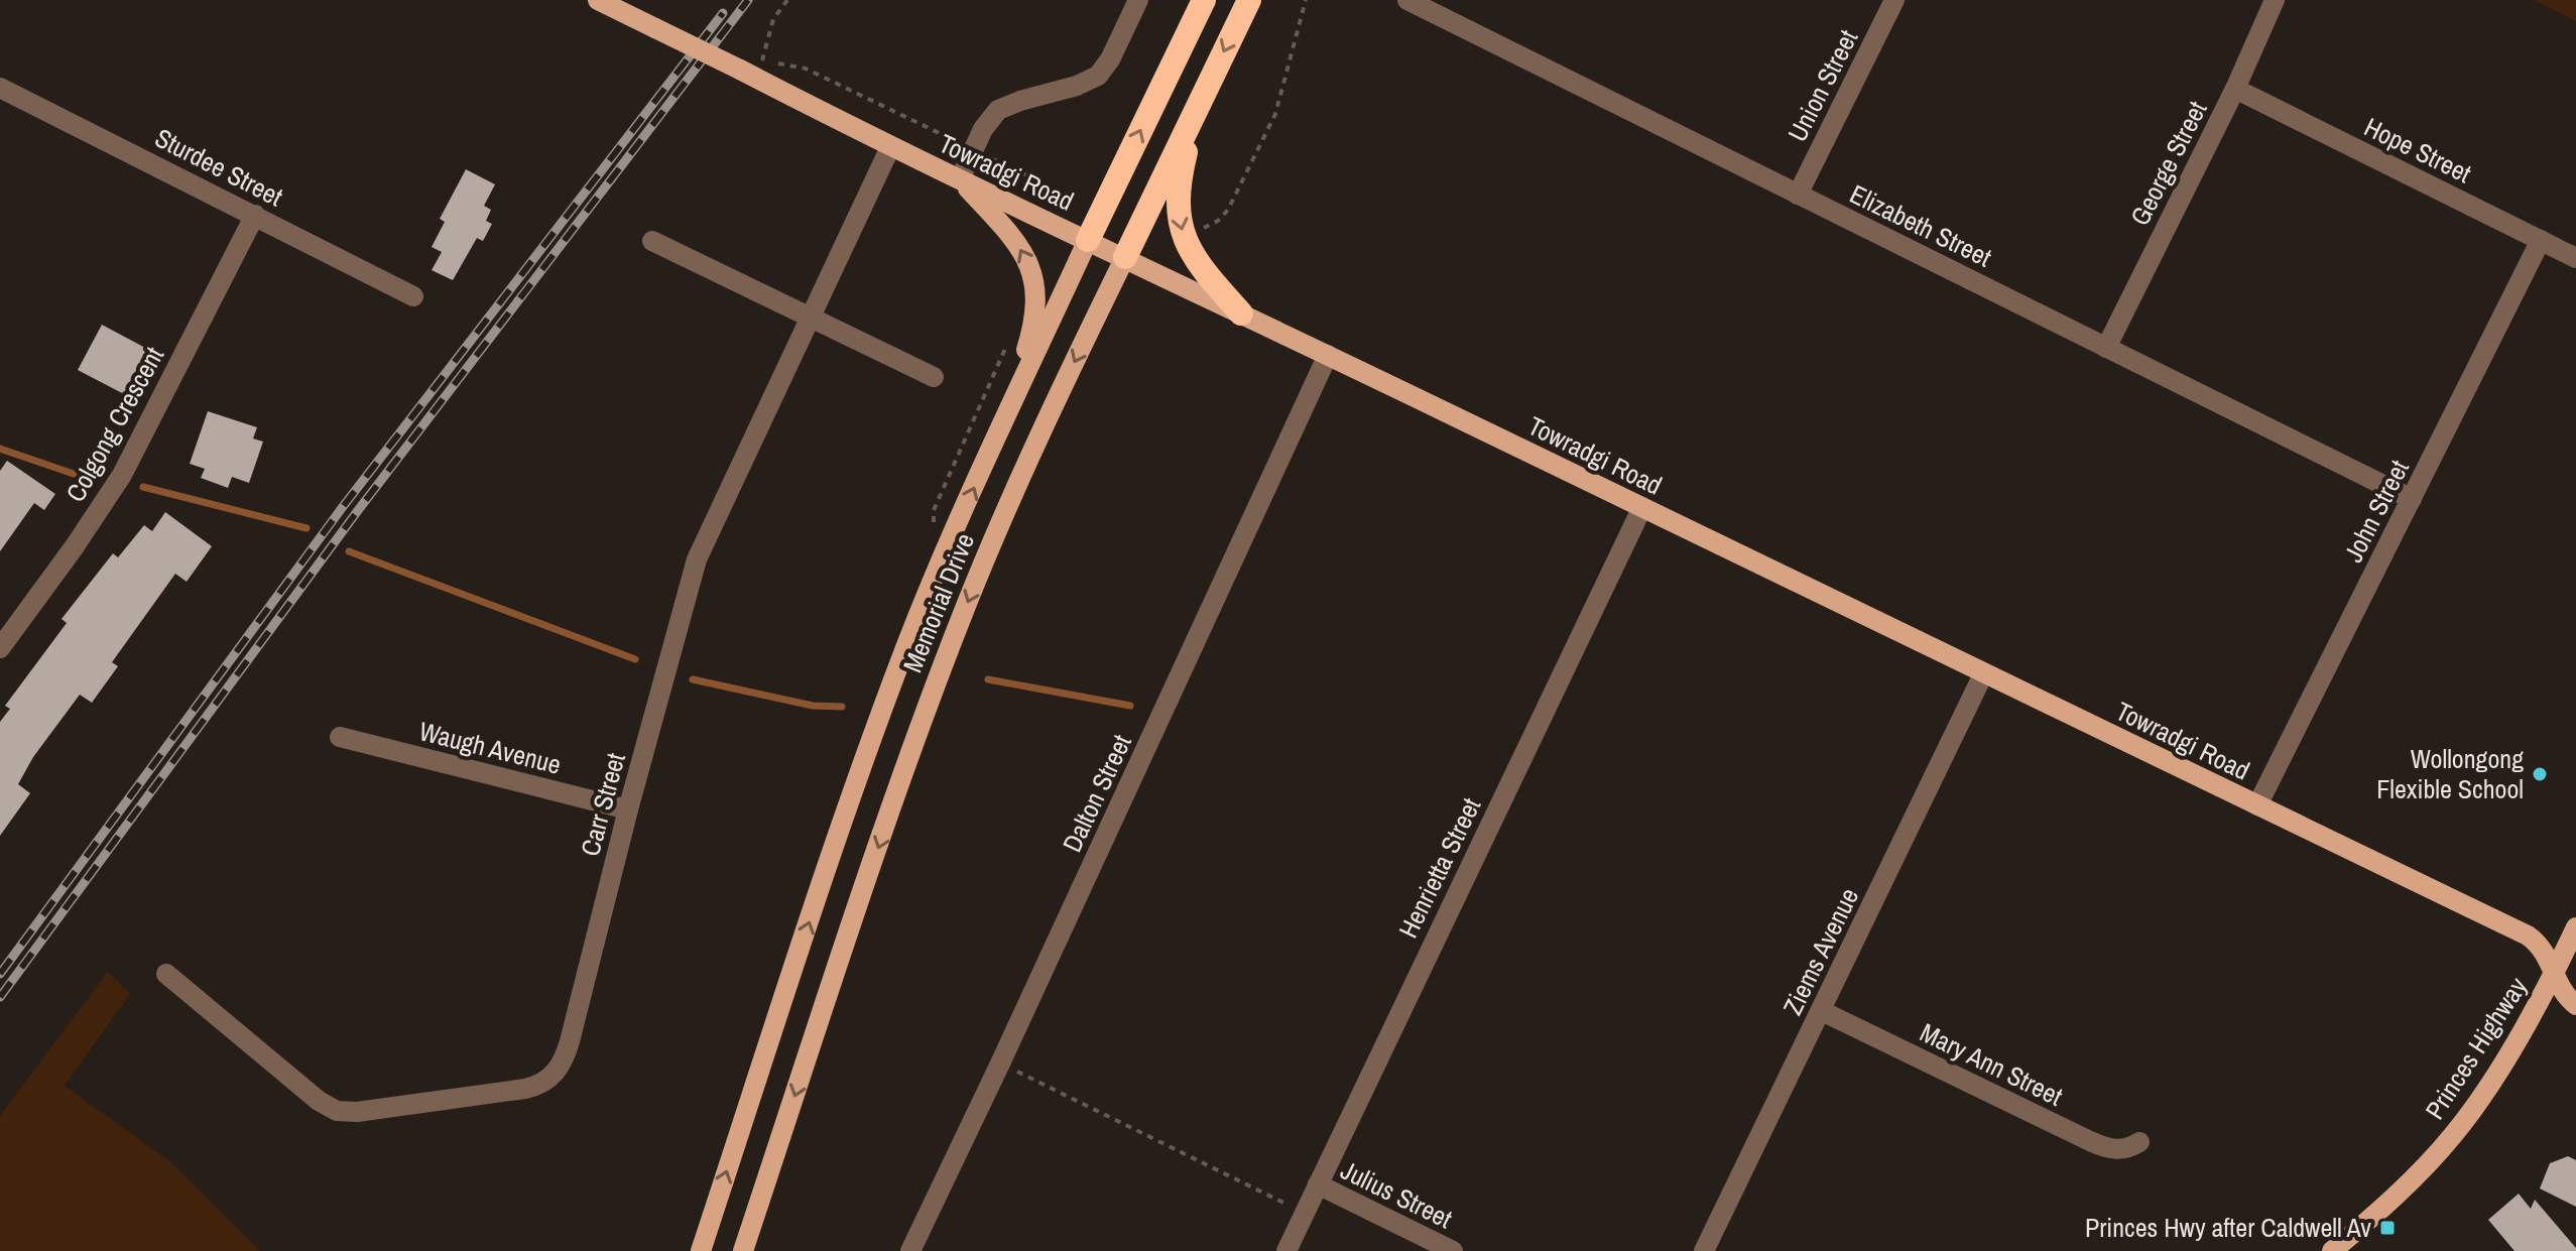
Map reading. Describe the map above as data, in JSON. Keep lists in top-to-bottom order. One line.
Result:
{"streets":{"highway":["Memorial Drive"],"main road":["Towradgi Road","Princes Highway"],"street":["Union Street","Hope Street","George Street","Sturdee Street","Elizabeth Street","Colgong Crescent","John Street","Waugh Avenue","Dalton Street","Carr Street","Henrietta Street","Ziems Avenue","Mary Ann Street","Julius Street"]},"crossings":[["Union Street","Elizabeth Street"],["Hope Street","George Street"],["Hope Street","John Street"],["George Street","Elizabeth Street"],["Sturdee Street","Colgong Crescent"],["Towradgi Road","John Street"],["Towradgi Road","Memorial Drive"],["Towradgi Road","Dalton Street"],["Towradgi Road","Carr Street"],["Towradgi Road","Henrietta Street"],["Towradgi Road","Ziems Avenue"],["Towradgi Road","Princes Highway"],["Elizabeth Street","John Street"],["Waugh Avenue","Carr Street"],["Henrietta Street","Julius Street"],["Ziems Avenue","Mary Ann Street"]],"places":{"other":["Wollongong Flexible School"],"transit":["Princes Hwy after Caldwell Av"]}}
